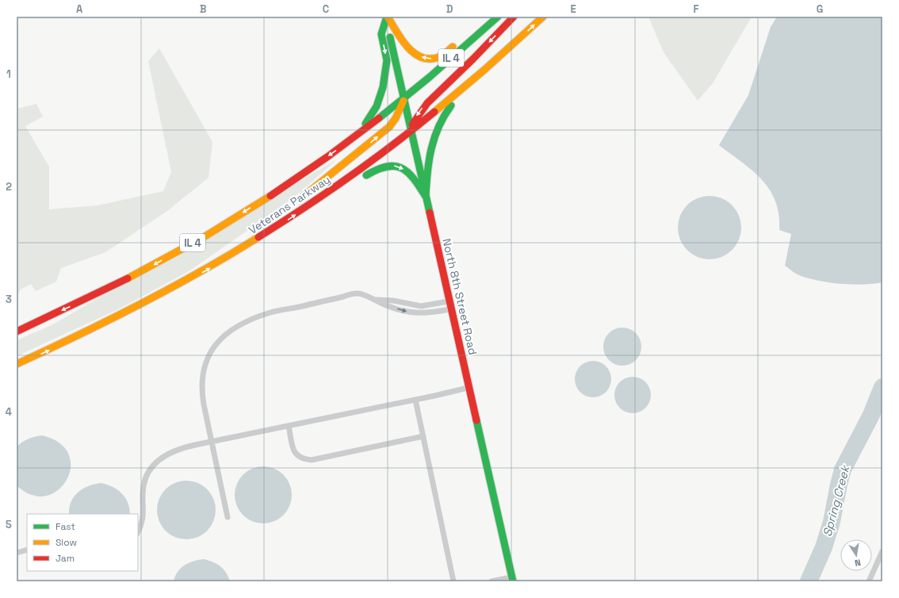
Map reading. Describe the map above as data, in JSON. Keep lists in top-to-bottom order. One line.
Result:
{"streets":{"main road":["IL 4","Veterans Parkway","North 8th Street Road"]},"crossings":[["Veterans Parkway","North 8th Street Road"]],"water":["Spring Creek"],"legend":["Fast","Slow","Jam"],"north":"bottom","grid":{"columns":["A","B","C","D","E","F","G"],"rows":["1","2","3","4","5"]}}
